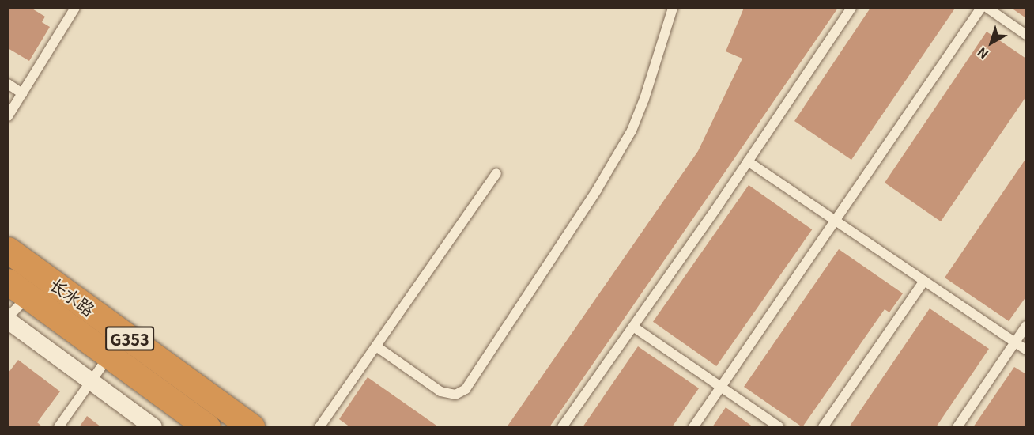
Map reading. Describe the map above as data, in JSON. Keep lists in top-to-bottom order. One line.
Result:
{"streets":{"highway":["长水路","G353"]},"north":"bottom left"}
